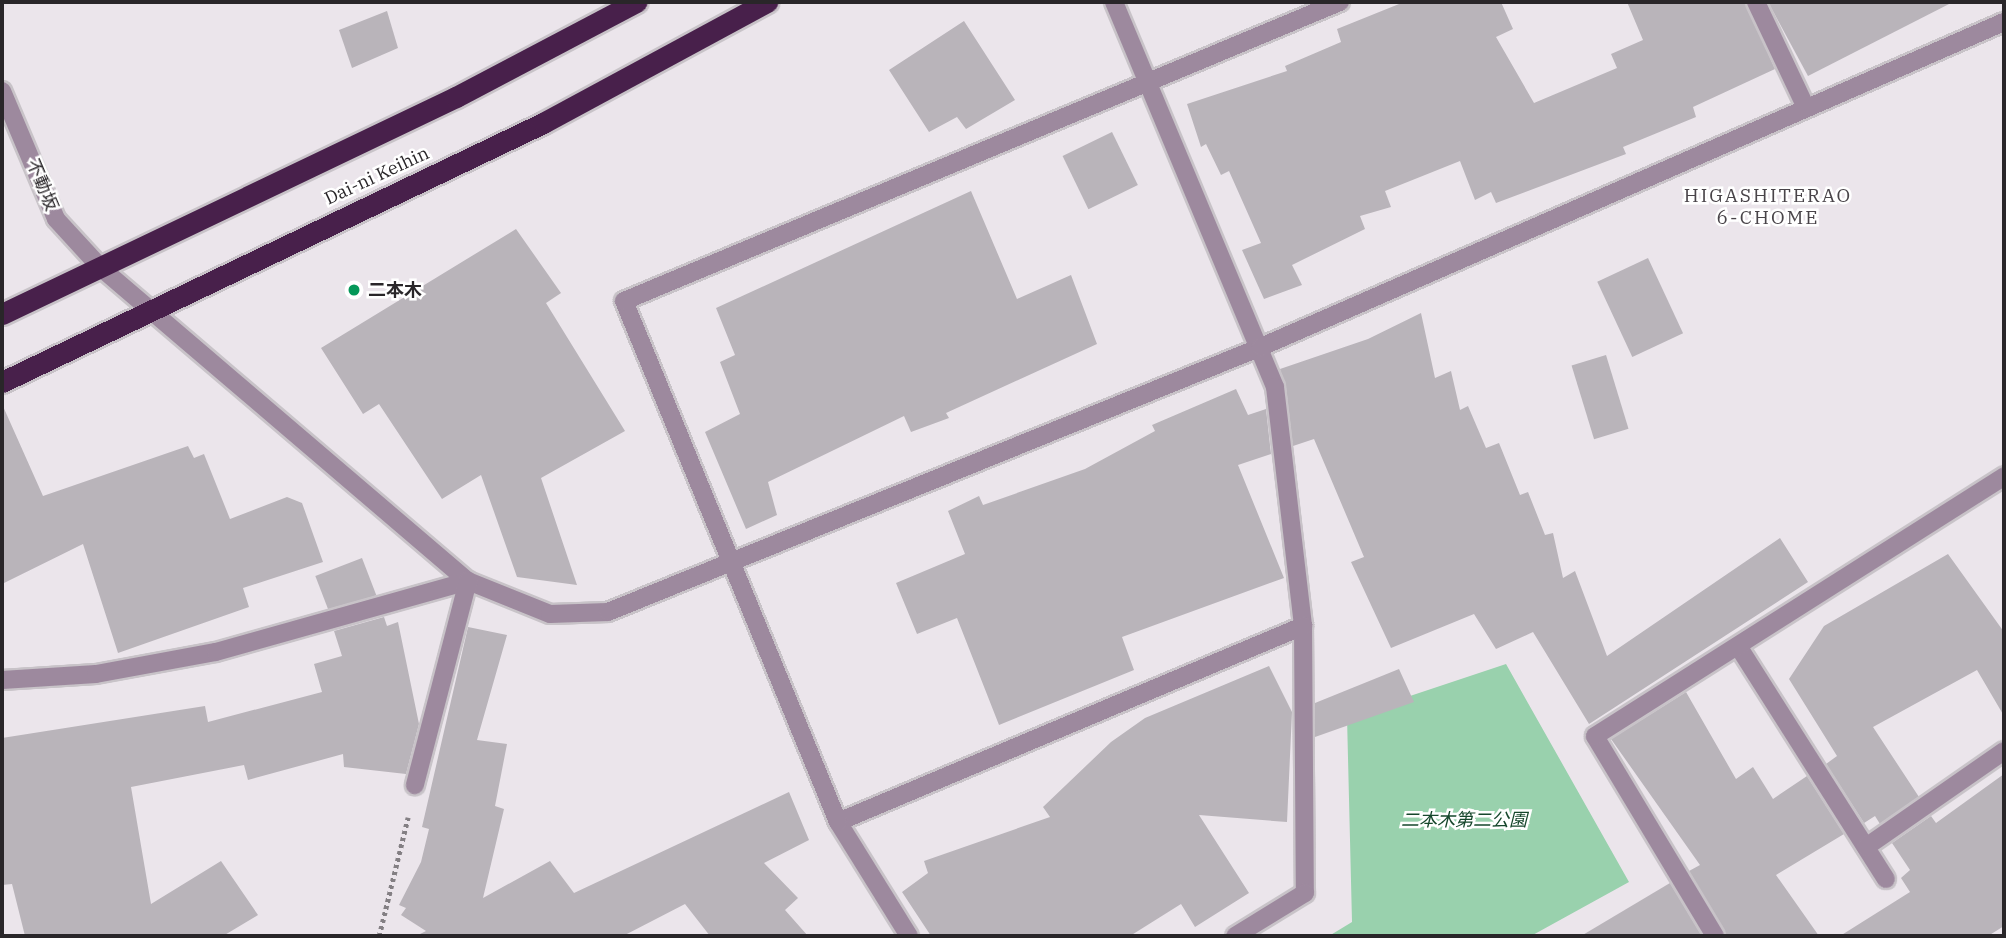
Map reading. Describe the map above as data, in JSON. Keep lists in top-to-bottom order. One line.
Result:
{"streets":{"highway":["Dai-ni Keihin"],"street":["不動坂"]},"crossings":[["Dai-ni Keihin","不動坂"]],"districts":["HIGASHITERAO 6-CHOME"],"parks":["二本木第二公園"],"places":["二本木"]}
